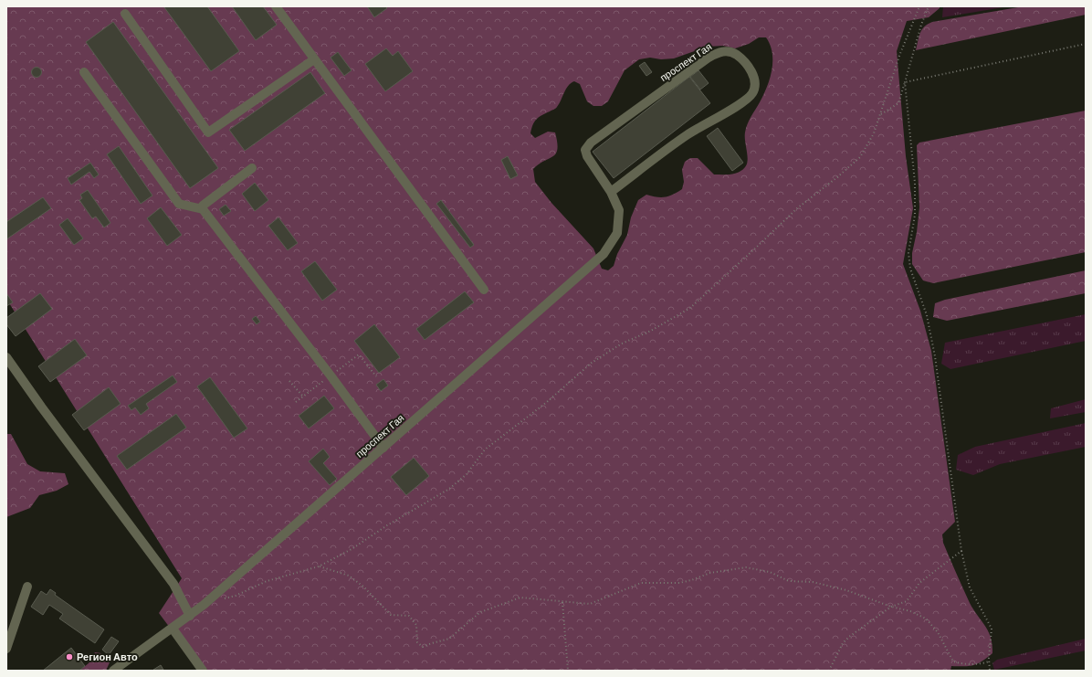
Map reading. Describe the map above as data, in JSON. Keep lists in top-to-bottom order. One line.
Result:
{"streets":{"street":["проспект Гая"]},"places":["Регион Авто"]}
